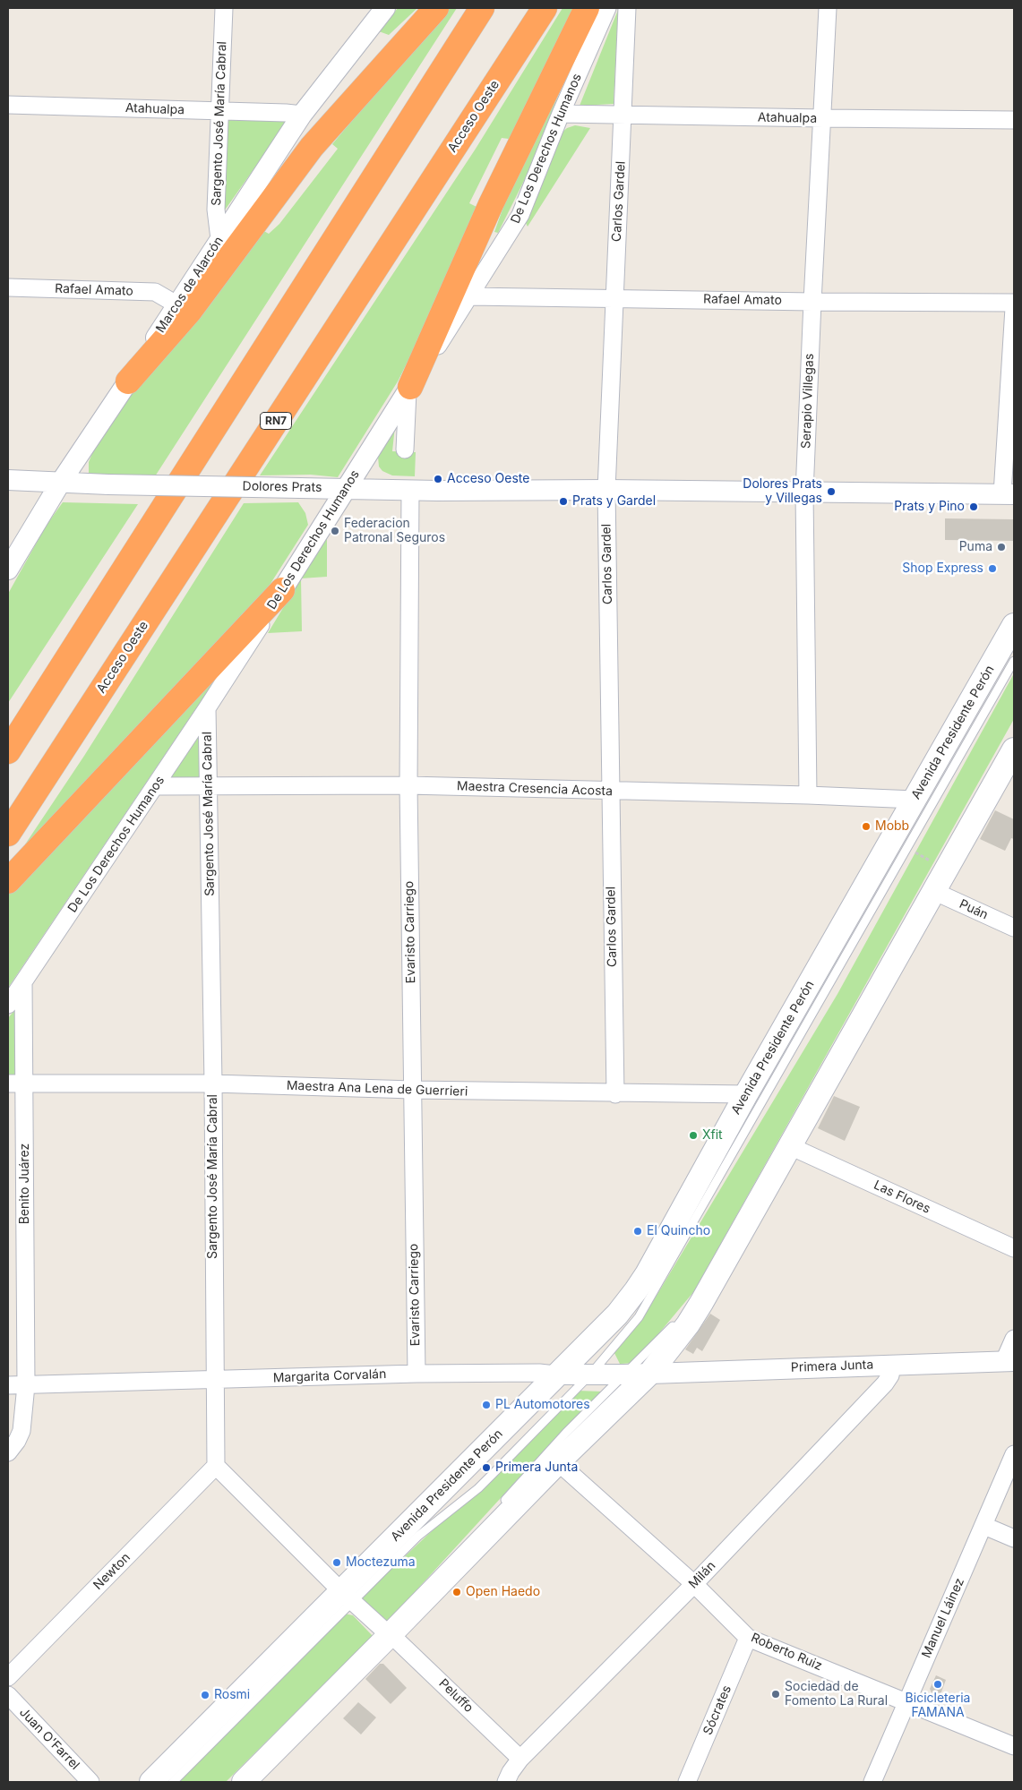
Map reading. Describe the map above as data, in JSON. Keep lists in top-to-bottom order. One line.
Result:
{"streets":{"highway":["Acceso Oeste","RN7"],"main road":["Avenida Presidente Perón"],"street":["Atahualpa","Sargento José María Cabral","De Los Derechos Humanos","Carlos Gardel","Marcos de Alarcón","Rafael Amato","Serapio Villegas","Dolores Prats","Maestra Cresencia Acosta","Puán","Evaristo Carriego","Maestra Ana Lena de Guerrieri","Benito Juárez","Las Flores","Primera Junta","Margarita Corvalán","Newton","Milán","Manuel Láinez","Roberto Ruiz","Peluffo","Sócrates","Juan O'Farrel"]},"crossings":[["Atahualpa","Sargento José María Cabral"],["Atahualpa","De Los Derechos Humanos"],["Atahualpa","Carlos Gardel"],["Atahualpa","Marcos de Alarcón"],["Atahualpa","Serapio Villegas"],["Sargento José María Cabral","De Los Derechos Humanos"],["Sargento José María Cabral","Marcos de Alarcón"],["Sargento José María Cabral","Maestra Cresencia Acosta"],["Sargento José María Cabral","Maestra Ana Lena de Guerrieri"],["Sargento José María Cabral","Margarita Corvalán"],["Sargento José María Cabral","Newton"],["De Los Derechos Humanos","Rafael Amato"],["De Los Derechos Humanos","Dolores Prats"],["De Los Derechos Humanos","Maestra Cresencia Acosta"],["De Los Derechos Humanos","Benito Juárez"],["Carlos Gardel","Rafael Amato"],["Carlos Gardel","Dolores Prats"],["Carlos Gardel","Maestra Cresencia Acosta"],["Carlos Gardel","Maestra Ana Lena de Guerrieri"],["Marcos de Alarcón","Rafael Amato"],["Marcos de Alarcón","Dolores Prats"],["Rafael Amato","Serapio Villegas"],["Serapio Villegas","Dolores Prats"],["Serapio Villegas","Maestra Cresencia Acosta"],["Dolores Prats","Evaristo Carriego"],["Avenida Presidente Perón","Maestra Cresencia Acosta"],["Avenida Presidente Perón","Maestra Ana Lena de Guerrieri"],["Avenida Presidente Perón","Margarita Corvalán"],["Avenida Presidente Perón","Peluffo"],["Maestra Cresencia Acosta","Evaristo Carriego"],["Evaristo Carriego","Maestra Ana Lena de Guerrieri"],["Evaristo Carriego","Margarita Corvalán"],["Maestra Ana Lena de Guerrieri","Benito Juárez"],["Benito Juárez","Margarita Corvalán"],["Primera Junta","Margarita Corvalán"],["Primera Junta","Milán"],["Milán","Roberto Ruiz"],["Milán","Peluffo"],["Manuel Láinez","Roberto Ruiz"],["Roberto Ruiz","Sócrates"]],"places":["Acceso Oeste","Dolores Prats y Villegas","Prats y Gardel","Prats y Pino","Federacion Patronal Seguros","Puma","Shop Express","Mobb","Xfit","El Quincho","PL Automotores","Primera Junta","Moctezuma","Open Haedo","Bicicleteria FAMANA","Sociedad de Fomento La Rural","Rosmi"]}
